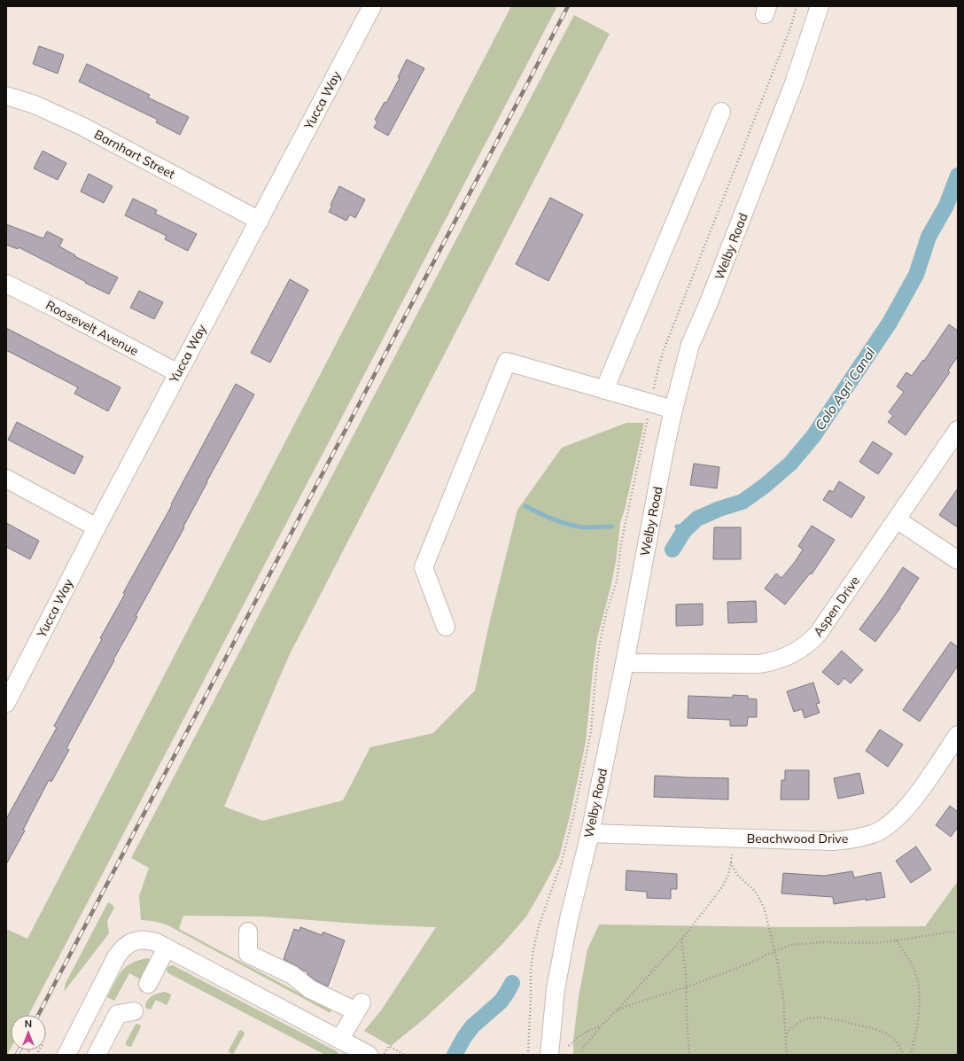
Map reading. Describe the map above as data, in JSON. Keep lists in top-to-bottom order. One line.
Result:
{"streets":{"street":["Yucca Way","Barnhart Street","Welby Road","Roosevelt Avenue","Aspen Drive","Beachwood Drive"]},"crossings":[["Yucca Way","Barnhart Street"],["Yucca Way","Roosevelt Avenue"],["Welby Road","Aspen Drive"],["Welby Road","Beachwood Drive"]],"water":["Colo Agri Canal"],"north":"top"}
